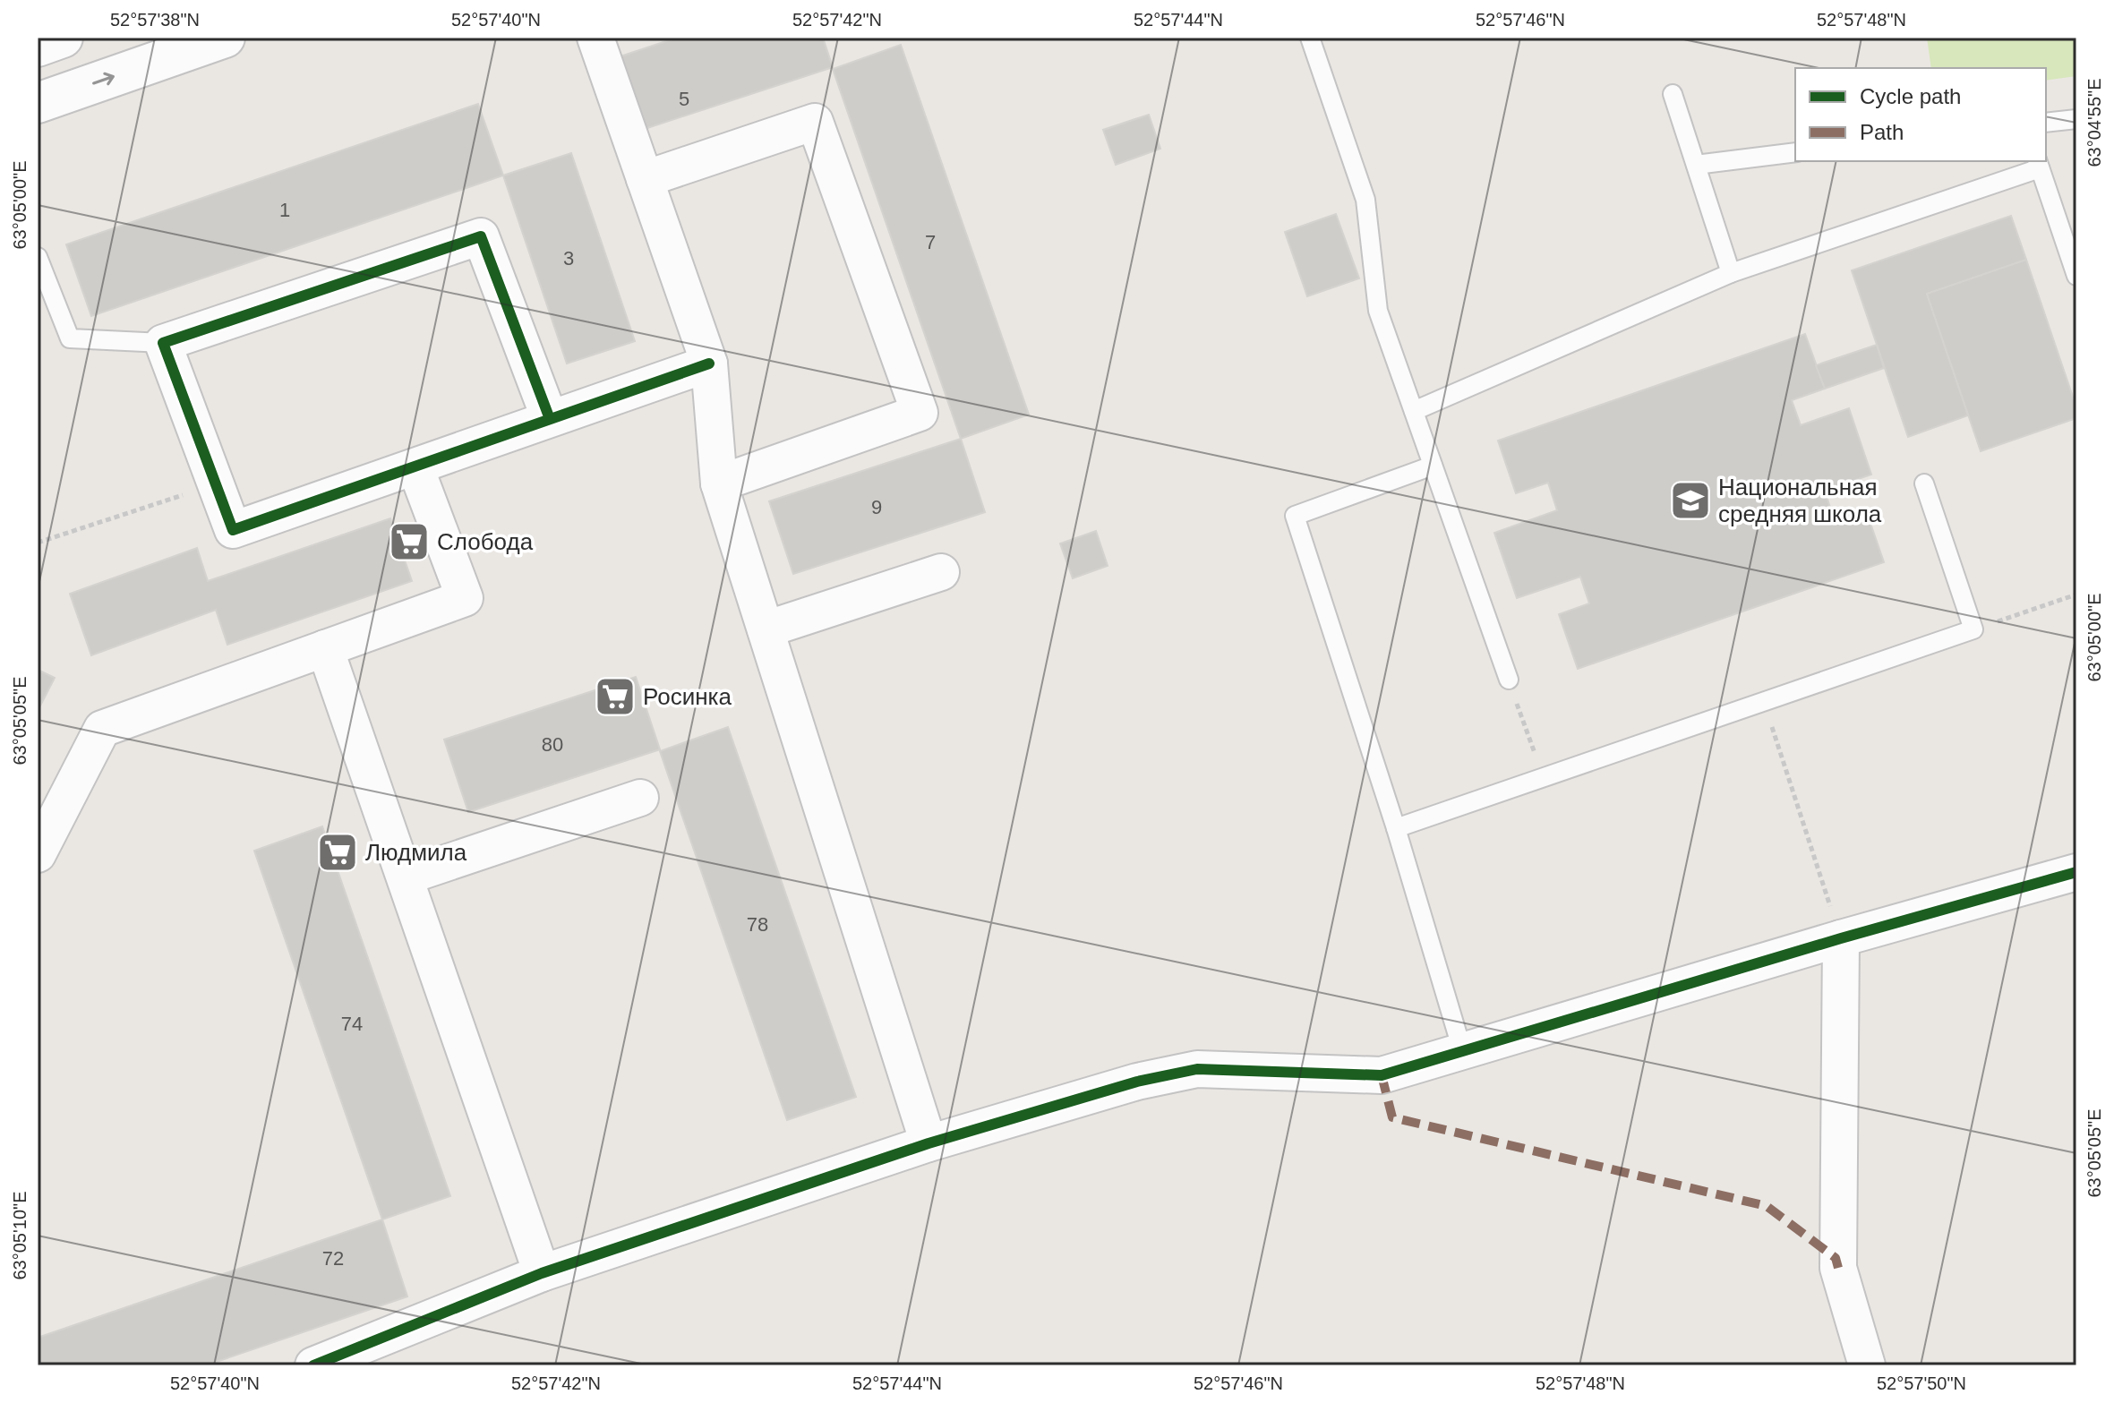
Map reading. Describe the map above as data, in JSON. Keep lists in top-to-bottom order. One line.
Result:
{"places":{"school or university":["Национальная средняя школа"],"supermarket":["Слобода","Росинка","Людмила"]},"house_numbers":["5","1","7","3","9","80","78","74","72"],"legend":["Cycle path","Path"],"coordinates":["52°57'38\"N","52°57'40\"N","52°57'42\"N","52°57'44\"N","52°57'46\"N","52°57'48\"N","63°04'55\"E","63°05'00\"E","63°05'05\"E","63°05'10\"E","52°57'50\"N"]}
